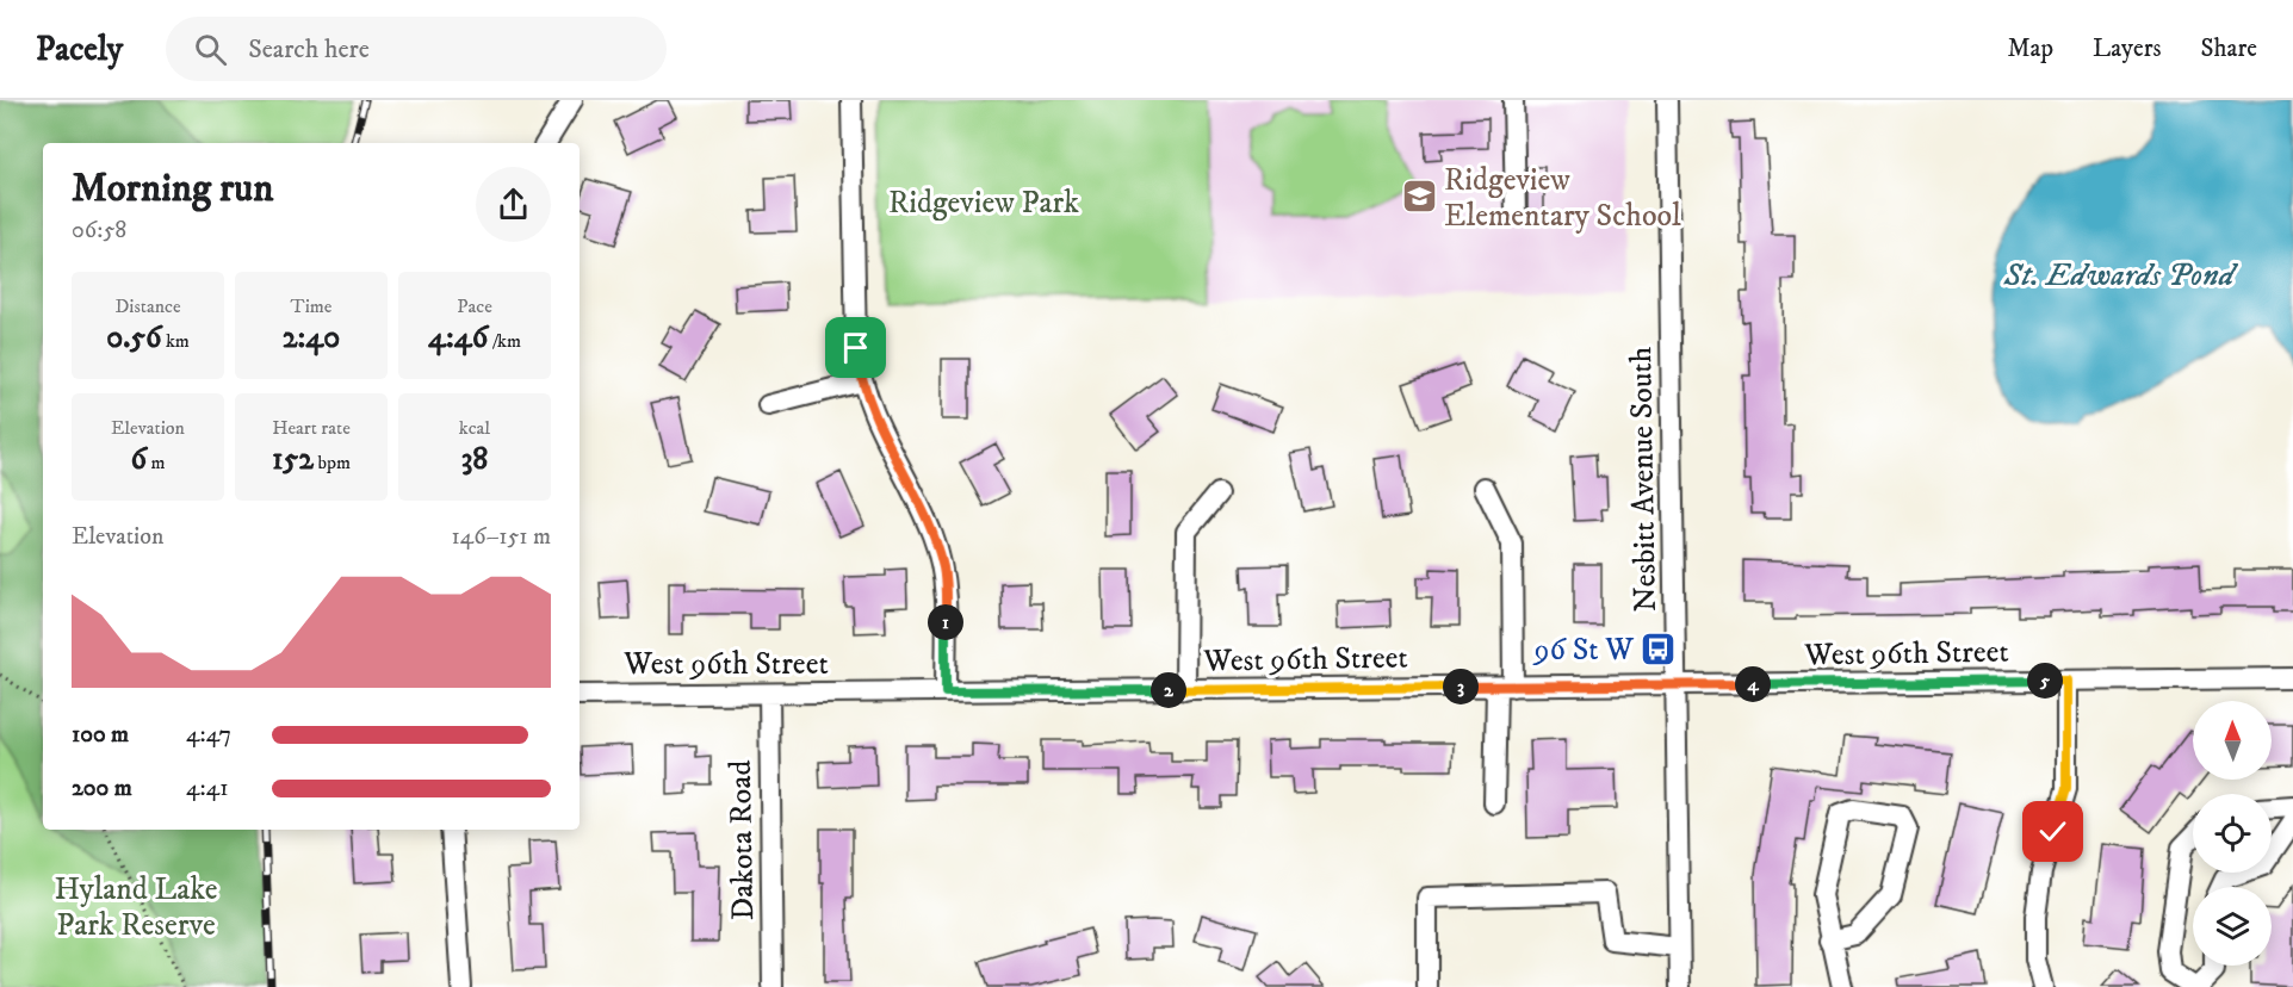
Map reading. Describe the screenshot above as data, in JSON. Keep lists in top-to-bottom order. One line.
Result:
{"streets":{"street":["Nesbitt Avenue South","West 96th Street","Dakota Road"]},"crossings":[["Nesbitt Avenue South","West 96th Street"],["West 96th Street","Dakota Road"]],"water":["St. Edwards Pond"],"parks":["Ridgeview Park","Hyland Lake Park Reserve"],"places":{"school or university":["Ridgeview Elementary School"],"bus stop":["96 St W"]},"north":"top","page":{"header":"Pacely","search":"Search here","nav":["Map","Layers","Share"],"heading":["Morning run","06:58"],"stats":[["Distance","0.56 km"],["Time","2:40"],["Pace","4:46 /km"],["Elevation","6 m"],["Heart rate","152 bpm"],["kcal","38"]],"chart":["Elevation","146–151 m"],"pins":["1","5","4","3","2"],"list":[{"name":"100 m","note":"4:47"},{"name":"200 m","note":"4:41"}]}}
